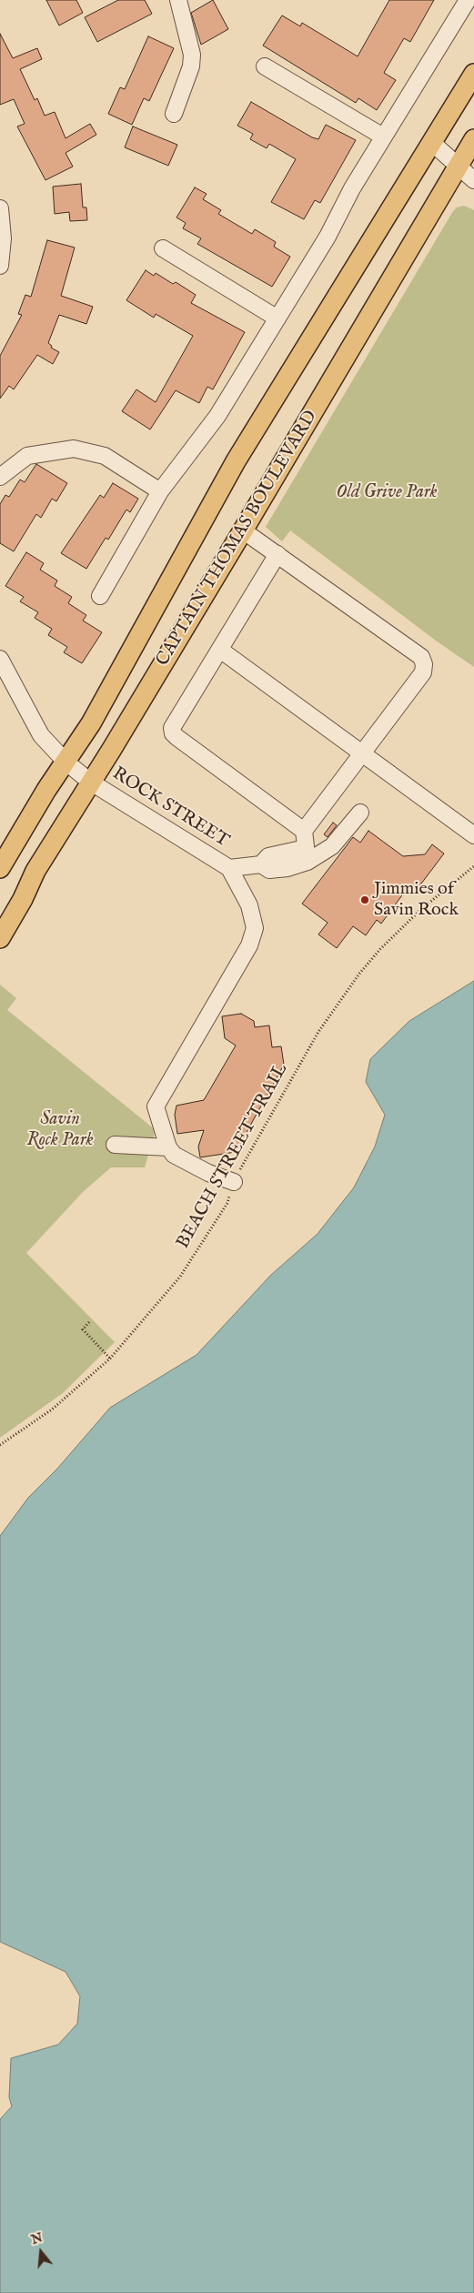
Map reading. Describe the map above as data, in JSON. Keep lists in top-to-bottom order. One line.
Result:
{"streets":{"main road":["CAPTAIN THOMAS BOULEVARD"],"street":["ROCK STREET"],"path":["BEACH STREET TRAIL"]},"crossings":[["CAPTAIN THOMAS BOULEVARD","ROCK STREET"]],"parks":["Old Grive Park","Savin Rock Park"],"places":["Jimmies of Savin Rock"],"north":"top"}
